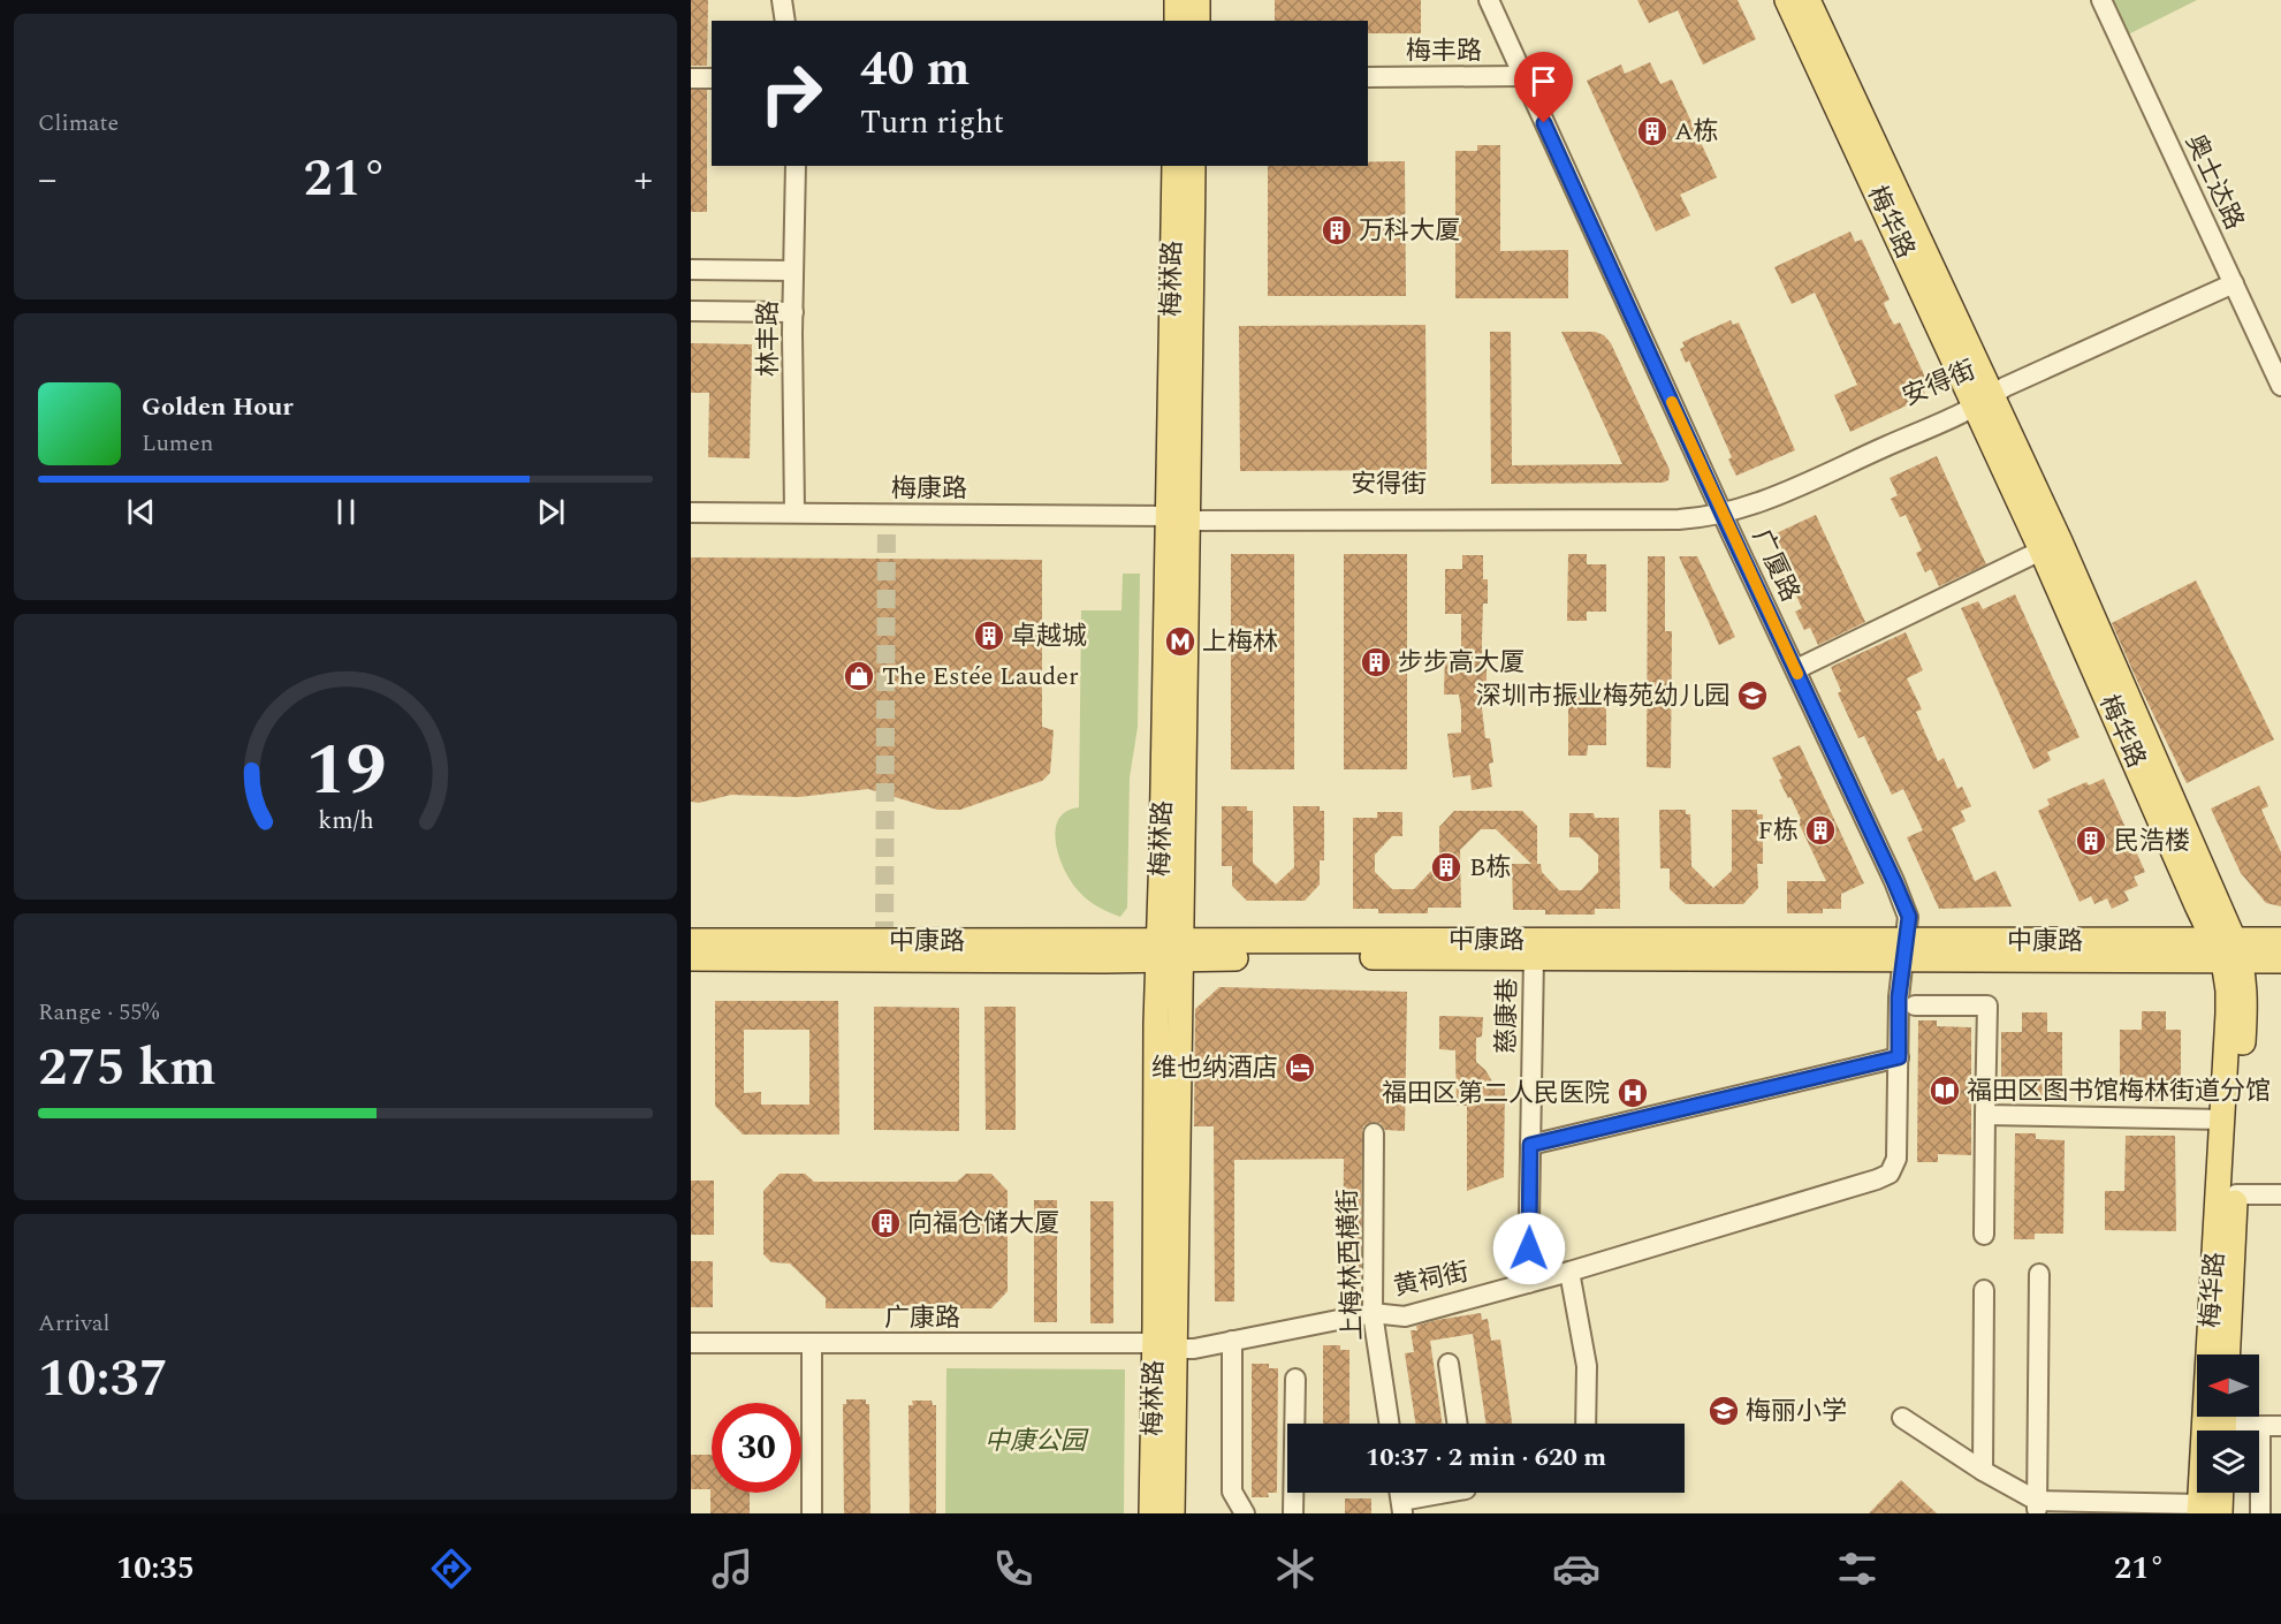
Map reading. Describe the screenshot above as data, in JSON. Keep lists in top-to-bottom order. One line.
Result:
{"streets":{"main road":["梅华路","梅林路","中康路"],"street":["梅丰路","奥士达路","林丰路","安得街","梅康路","广厦路","慈康巷","上梅林西横街","黄祠街","广康路"]},"crossings":[["梅丰路","广厦路"],["奥士达路","安得街"],["梅华路","安得街"],["梅华路","中康路"],["梅林路","安得街"],["梅林路","梅康路"],["梅林路","中康路"],["梅林路","黄祠街"],["梅林路","广康路"],["林丰路","梅康路"],["安得街","梅康路"],["安得街","广厦路"],["广厦路","中康路"],["广厦路","黄祠街"],["中康路","慈康巷"],["慈康巷","黄祠街"],["上梅林西横街","黄祠街"],["黄祠街","广康路"]],"parks":["中康公园"],"places":{"building":["A栋","万科大厦","卓越城","步步高大厦","F栋","民浩楼","B栋","向福仓储大厦"],"metro station":["上梅林"],"shop":["The Estée Lauder"],"school or university":["深圳市振业梅苑幼儿园","梅丽小学"],"hotel":["维也纳酒店"],"library":["福田区图书馆梅林街道分馆"],"hospital":["福田区第二人民医院"]},"north":"left","page":{"tile":["Climate",["Range · 55%","275 km"],["Arrival","10:37"]],"turn":["40 m","Turn right"],"heat":["−","21°","+"],"song":["Golden Hour","Lumen"],"limit":"30","trip":"10:37 · 2 min · 620 m","tabs":["10:35","21°"],"gauge":["19","km/h"]}}
